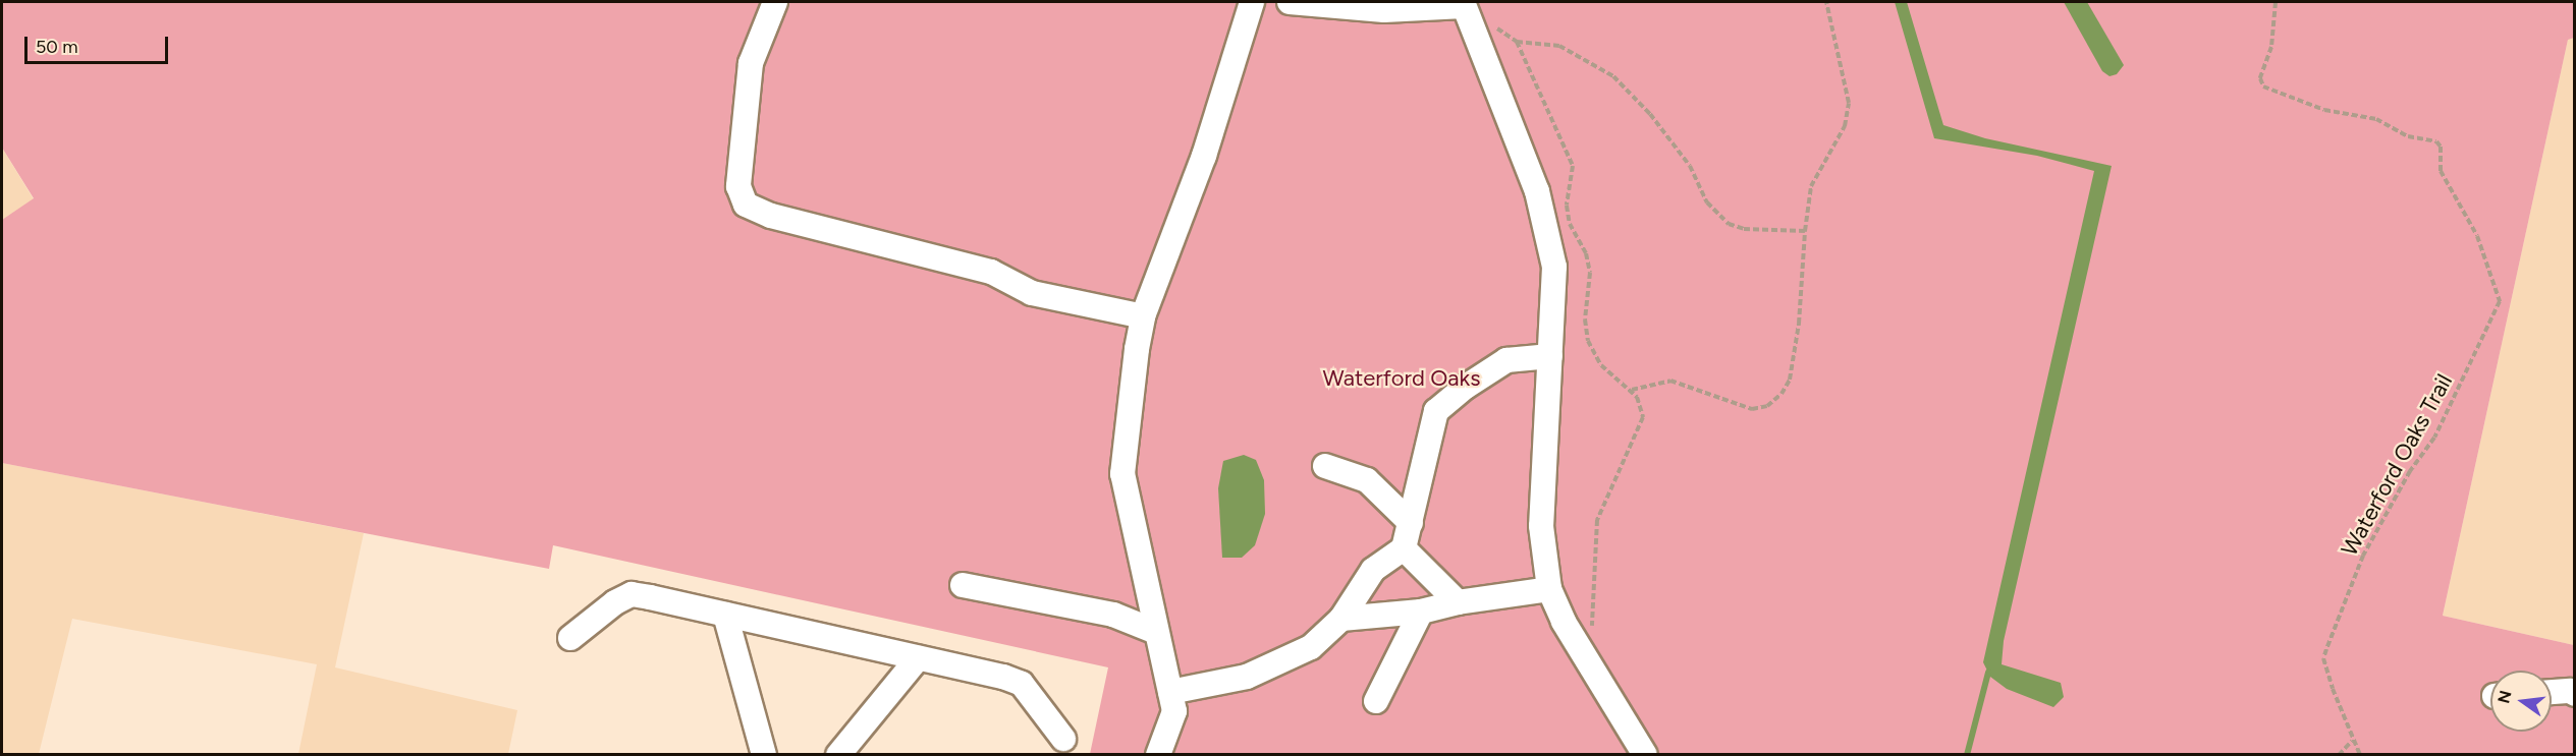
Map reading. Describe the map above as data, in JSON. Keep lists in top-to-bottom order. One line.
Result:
{"streets":{"path":["Waterford Oaks Trail"]},"parks":["Waterford Oaks"],"scale_bar":"50 m","north":"left"}
